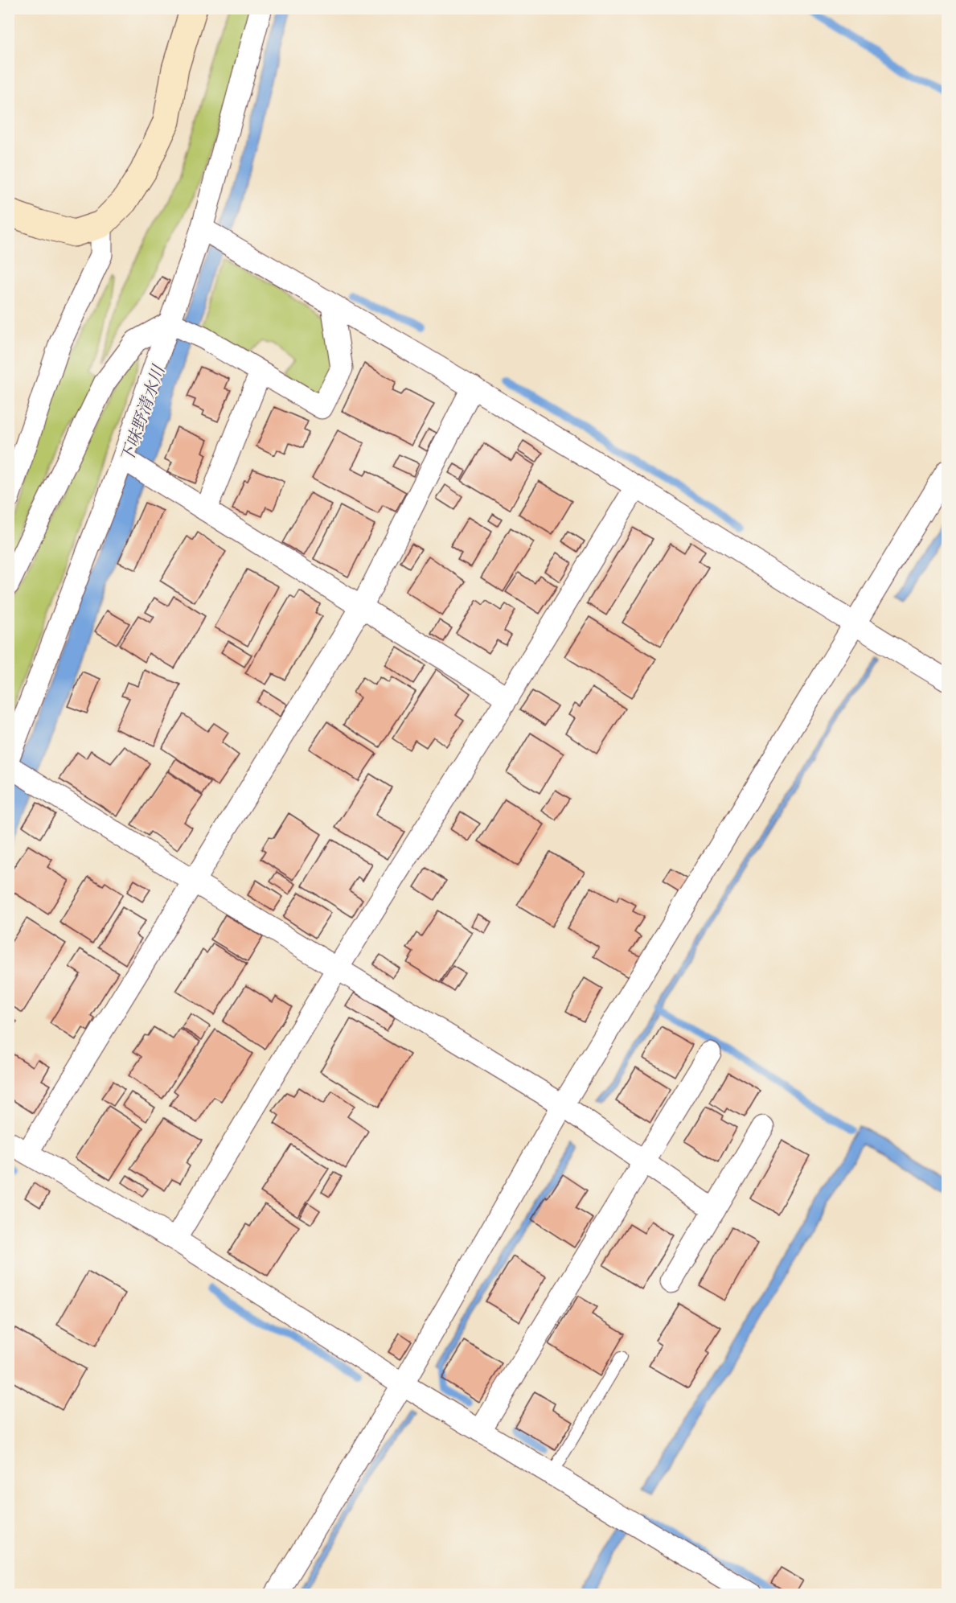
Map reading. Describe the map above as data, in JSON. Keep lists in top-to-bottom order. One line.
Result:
{"water":["下味野清水川"]}
